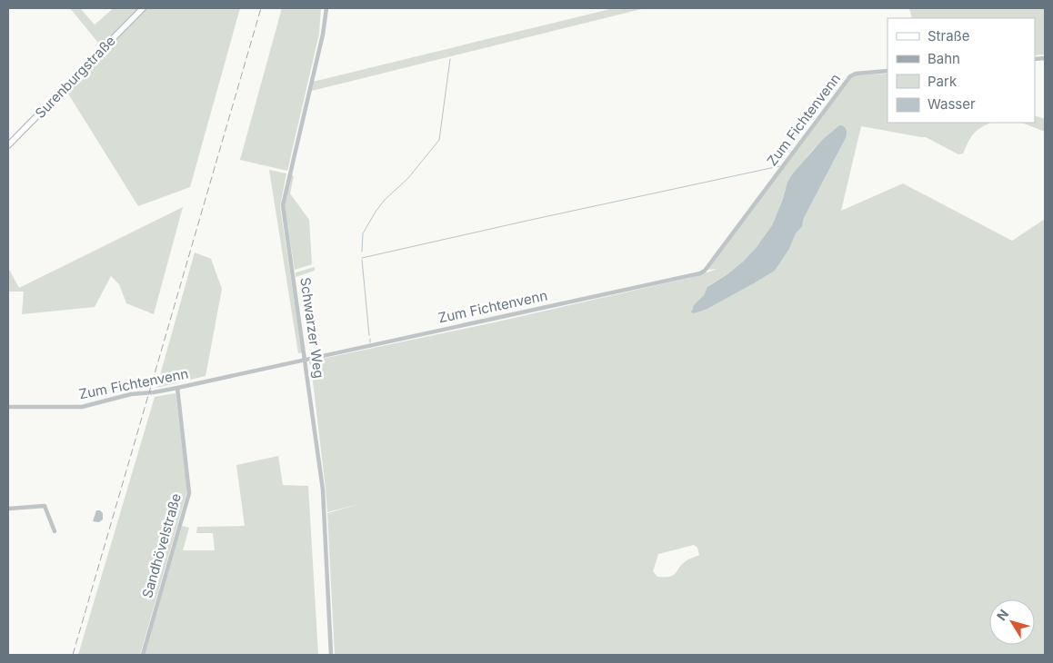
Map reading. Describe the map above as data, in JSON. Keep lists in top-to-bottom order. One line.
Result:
{"streets":{"street":["Surenburgstraße","Zum Fichtenvenn","Schwarzer Weg","Sandhövelstraße"]},"crossings":[["Zum Fichtenvenn","Schwarzer Weg"],["Zum Fichtenvenn","Sandhövelstraße"]],"legend":["Straße","Bahn","Park","Wasser"],"north":"top left"}
